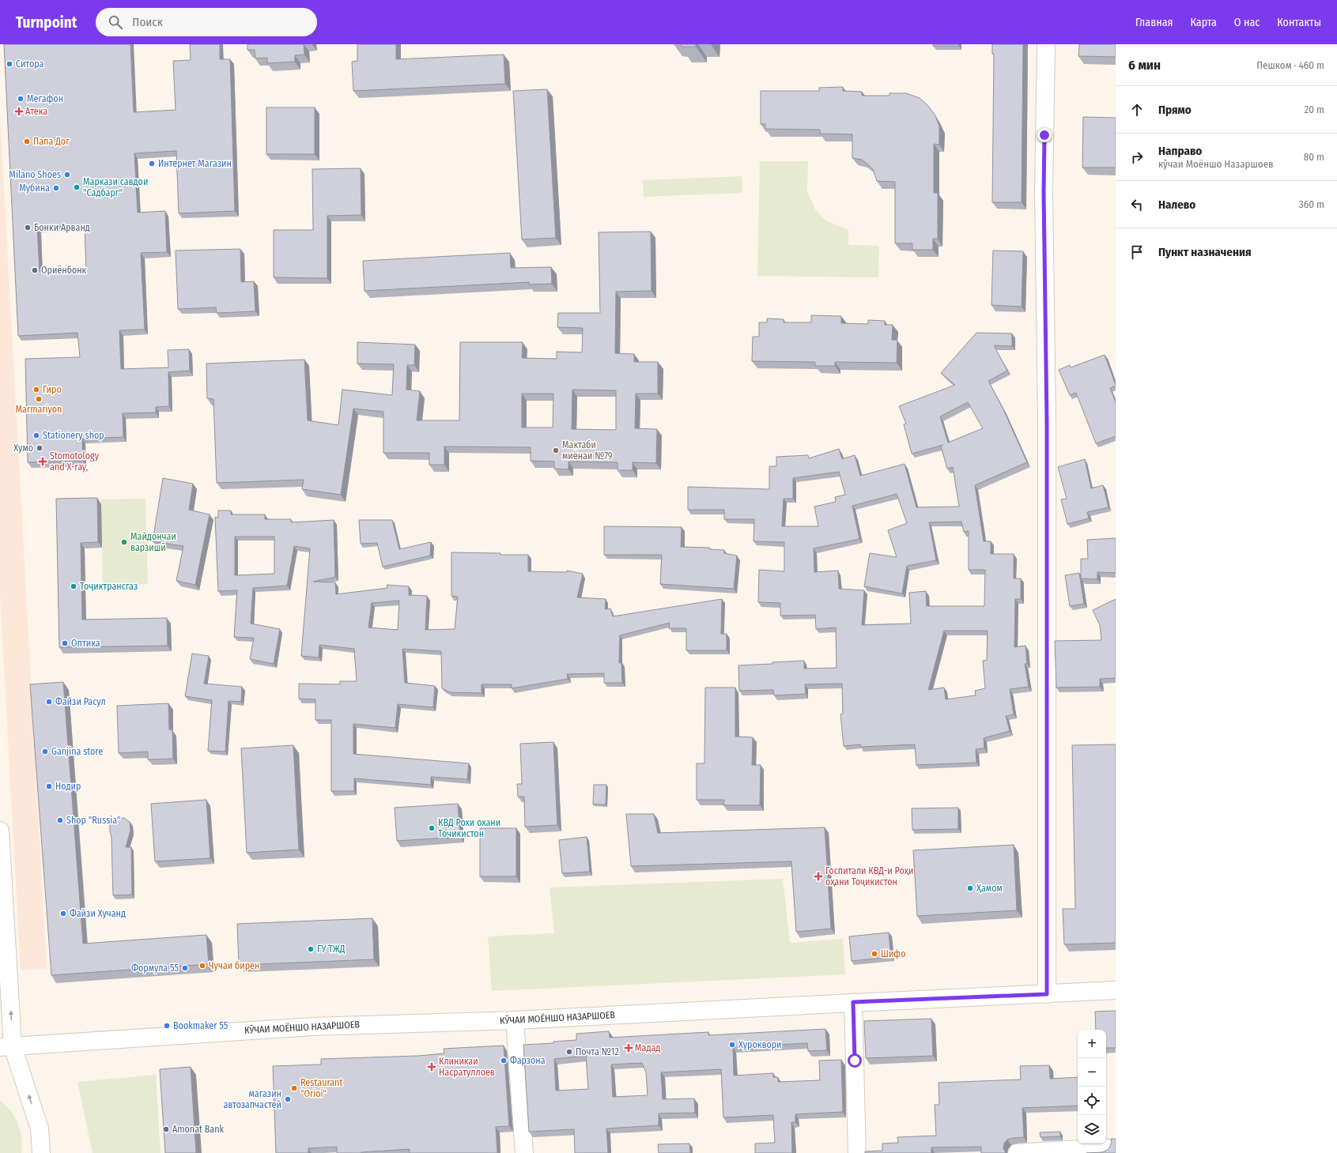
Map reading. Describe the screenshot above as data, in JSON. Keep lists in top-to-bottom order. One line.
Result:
{"streets":{"street":["КӮЧАИ МОЁНШО НАЗАРШОЕВ"]},"places":{"other":["Ситора","Мегафон","Папа Дог","Интернет Магазин","Milano Shoes","Маркази савдои \"Садбарг\"","Мубина","Бонки Арванд","Ориёнбонк","Гиро","Marmariyon","Stationery shop","Хумо","Мактаби миёнаи №79","Майдончаи варзишӣ","Тоҷиктрансгаз","Оптика","Файзи Расул","Ganjina store","Нодир","Shop \"Russia\"","КВД Рохи охани Точикистон","Ҳамом","Файзи Хучанд","ГУ ТЖД","Шифо","Чучаи бирен","Формула 55","Bookmaker 55","Хуроквори","Почта №12","Фарзона","Restaurant \"Orioi\"","магазин автозапчастей","Amonat Bank"],"health":["Атека","Stomotology and X-ray,","Госпитали КВД-и Роҳи оҳани Тоҷикистон","Мадад","Клиникаи Насратуллоев"]},"page":{"header":"Turnpoint","search":"Поиск","nav":["Главная","Карта","О нас","Контакты"],"heading":["6 мин","Пешком · 460 m"],"list":[["Прямо","20 m"],["Направо","кӯчаи Моёншо Назаршоев","80 m"],["Налево","360 m"],"Пункт назначения"],"map_buttons":["+","−"]}}
